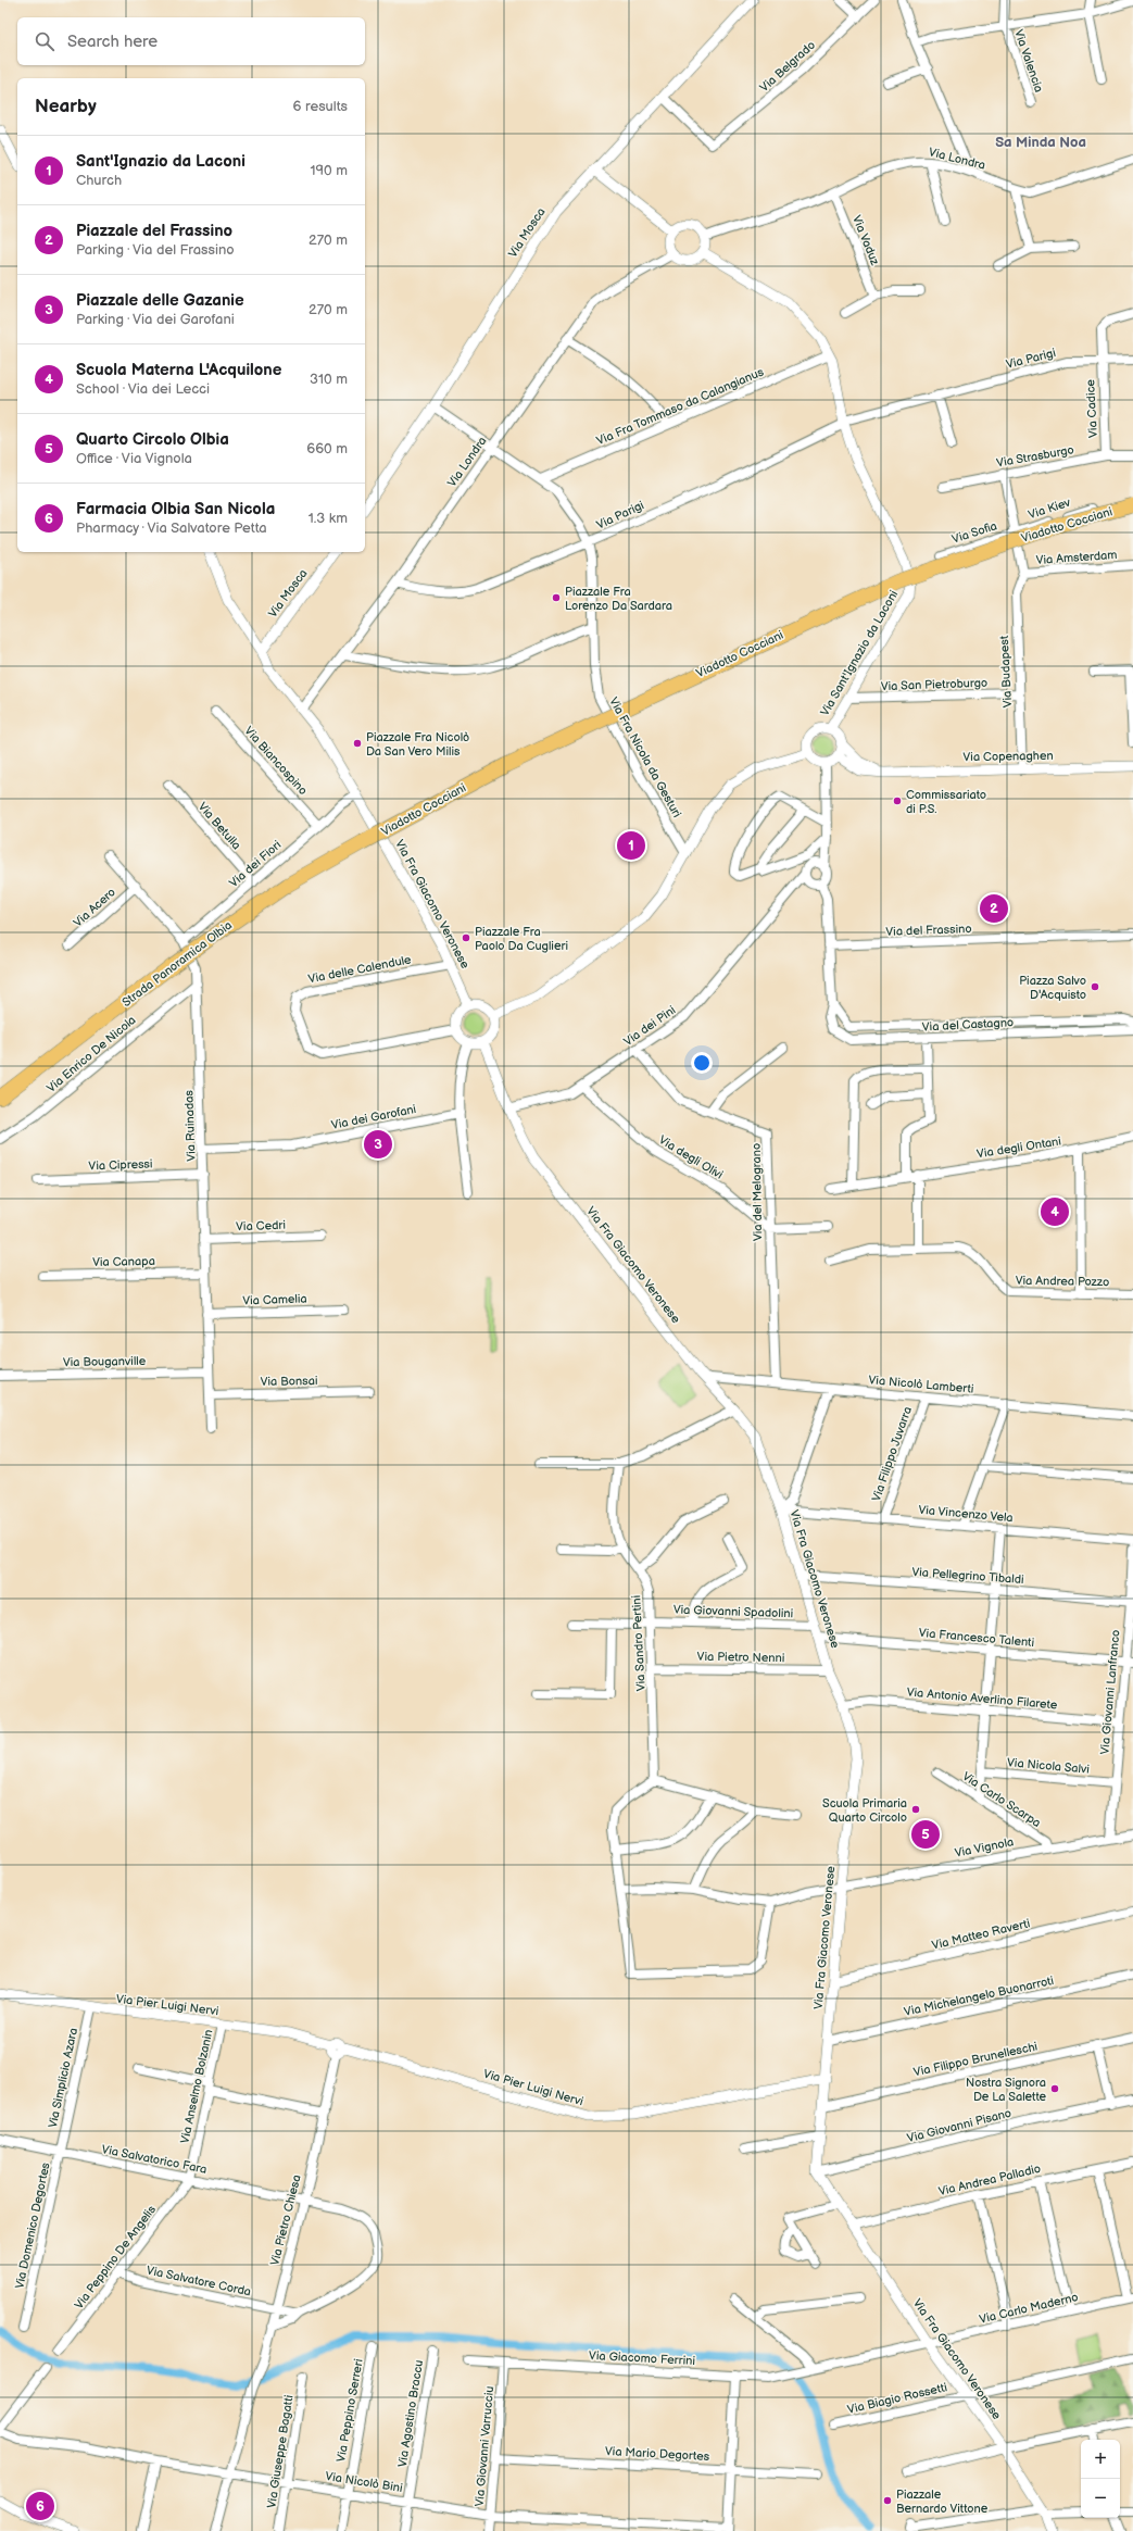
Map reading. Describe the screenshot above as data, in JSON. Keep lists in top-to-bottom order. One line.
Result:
{"streets":{"highway":["Viadotto Cocciani","Strada Panoramica Olbia"],"street":["Via Valencia","Via Belgrado","Via Londra","Via Mosca","Via Vaduz","Via Parigi","Via Fra Tommaso da Calangianus","Via Cadice","Via Strasburgo","Via Kiev","Via Sofia","Via Amsterdam","Via Sant'Ignazio da Laconi","Via Budapest","Via San Pietroburgo","Via Copenaghen","Via Fra Nicola da Gesturi","Via Biancospino","Via Betulla","Via dei Fiori","Via Fra Giacomo Veronese","Via Acero","Via del Frassino","Via delle Calendule","Via del Castagno","Via dei Pini","Via Enrico De Nicola","Via dei Garofani","Via Ruinadas","Via degli Ontani","Via degli Olivi","Via Cipressi","Via del Melograno","Via Cedri","Via Canapa","Via Andrea Pozzo","Via Camelia","Via Bouganville","Via Bonsai","Via Nicolò Lamberti","Via Filippo Juvarra","Via Vincenzo Vela","Via Pellegrino Tibaldi","Via Giovanni Spadolini","Via Francesco Talenti","Via Sandro Pertini","Via Pietro Nenni","Via Giovanni Lanfranco","Via Antonio Averlino Filarete","Via Nicola Salvi","Via Carlo Scarpa","Via Vignola","Via Matteo Raverti","Via Michelangelo Buonarroti","Via Pier Luigi Nervi","Via Filippo Brunelleschi","Via Simplicio Azara","Via Anselmo Bolzanin","Via Giovanni Pisano","Via Salvatorico Fara","Via Andrea Palladio","Via Pietro Chiesa","Via Domenico Degortes","Via Peppino De Angelis","Via Salvatore Corda","Via Carlo Maderno","Via Giacomo Ferrini","Via Biagio Rossetti","Via Peppino Serreri","Via Agostino Braccu","Via Giovanni Varrucciu","Via Giuseppe Bagatti","Via Mario Degortes","Via Nicolò Bini"]},"crossings":[["Via Belgrado","Via Mosca"],["Via Londra","Via Vaduz"],["Via Londra","Via Parigi"],["Via Londra","Via Sant'Ignazio da Laconi"],["Via Londra","Via Fra Nicola da Gesturi"],["Via Londra","Via Fra Giacomo Veronese"],["Via Mosca","Via Fra Nicola da Gesturi"],["Via Mosca","Via Fra Giacomo Veronese"],["Via Parigi","Via Cadice"],["Via Parigi","Via Sant'Ignazio da Laconi"],["Via Parigi","Via Fra Nicola da Gesturi"],["Via Fra Tommaso da Calangianus","Via Sant'Ignazio da Laconi"],["Via Fra Tommaso da Calangianus","Via Fra Nicola da Gesturi"],["Via Cadice","Via Strasburgo"],["Via Kiev","Via Sofia"],["Viadotto Cocciani","Strada Panoramica Olbia"],["Via Amsterdam","Via Budapest"],["Via Sant'Ignazio da Laconi","Via San Pietroburgo"],["Via Sant'Ignazio da Laconi","Via Copenaghen"],["Via Budapest","Via San Pietroburgo"],["Via Budapest","Via Copenaghen"],["Via Biancospino","Via dei Fiori"],["Via Betulla","Via dei Fiori"],["Via dei Fiori","Via Fra Giacomo Veronese"],["Via dei Fiori","Via Ruinadas"],["Via Fra Giacomo Veronese","Via delle Calendule"],["Via Fra Giacomo Veronese","Via dei Pini"],["Via Fra Giacomo Veronese","Via Nicolò Lamberti"],["Via Fra Giacomo Veronese","Via Vincenzo Vela"],["Via Fra Giacomo Veronese","Via Pellegrino Tibaldi"],["Via Fra Giacomo Veronese","Via Giovanni Spadolini"],["Via Fra Giacomo Veronese","Via Francesco Talenti"],["Via Fra Giacomo Veronese","Via Pietro Nenni"],["Via Fra Giacomo Veronese","Via Antonio Averlino Filarete"],["Via Fra Giacomo Veronese","Via Vignola"],["Via Fra Giacomo Veronese","Via Matteo Raverti"],["Via Fra Giacomo Veronese","Via Michelangelo Buonarroti"],["Via Fra Giacomo Veronese","Via Pier Luigi Nervi"],["Via Fra Giacomo Veronese","Via Filippo Brunelleschi"],["Via Fra Giacomo Veronese","Via Giovanni Pisano"],["Via Fra Giacomo Veronese","Via Andrea Palladio"],["Via Fra Giacomo Veronese","Via Carlo Maderno"],["Via Fra Giacomo Veronese","Via Biagio Rossetti"],["Via Acero","Via Ruinadas"],["Via del Frassino","Via del Castagno"],["Via del Castagno","Via dei Pini"],["Via dei Pini","Via degli Olivi"],["Via dei Pini","Via del Melograno"],["Via Enrico De Nicola","Via Ruinadas"],["Via dei Garofani","Via Ruinadas"],["Via Ruinadas","Via Cipressi"],["Via Ruinadas","Via Cedri"],["Via Ruinadas","Via Canapa"],["Via Ruinadas","Via Camelia"],["Via Ruinadas","Via Bouganville"],["Via Ruinadas","Via Bonsai"],["Via degli Olivi","Via del Melograno"],["Via del Melograno","Via Nicolò Lamberti"],["Via Nicolò Lamberti","Via Filippo Juvarra"],["Via Filippo Juvarra","Via Vincenzo Vela"],["Via Pellegrino Tibaldi","Via Giovanni Lanfranco"],["Via Giovanni Spadolini","Via Sandro Pertini"],["Via Francesco Talenti","Via Giovanni Lanfranco"],["Via Sandro Pertini","Via Pietro Nenni"],["Via Giovanni Lanfranco","Via Antonio Averlino Filarete"],["Via Giovanni Lanfranco","Via Nicola Salvi"],["Via Giovanni Lanfranco","Via Vignola"],["Via Carlo Scarpa","Via Vignola"],["Via Pier Luigi Nervi","Via Simplicio Azara"],["Via Pier Luigi Nervi","Via Anselmo Bolzanin"],["Via Pier Luigi Nervi","Via Pietro Chiesa"],["Via Simplicio Azara","Via Salvatorico Fara"],["Via Simplicio Azara","Via Domenico Degortes"],["Via Anselmo Bolzanin","Via Salvatorico Fara"],["Via Anselmo Bolzanin","Via Peppino De Angelis"],["Via Salvatorico Fara","Via Pietro Chiesa"],["Via Salvatorico Fara","Via Domenico Degortes"],["Via Salvatorico Fara","Via Peppino De Angelis"],["Via Salvatorico Fara","Via Salvatore Corda"],["Via Pietro Chiesa","Via Salvatore Corda"],["Via Pietro Chiesa","Via Nicolò Bini"],["Via Peppino De Angelis","Via Salvatore Corda"],["Via Carlo Maderno","Via Giacomo Ferrini"],["Via Giacomo Ferrini","Via Giovanni Varrucciu"],["Via Peppino Serreri","Via Nicolò Bini"],["Via Agostino Braccu","Via Nicolò Bini"],["Via Giovanni Varrucciu","Via Mario Degortes"],["Via Giovanni Varrucciu","Via Nicolò Bini"],["Via Giuseppe Bagatti","Via Nicolò Bini"]],"districts":["Sa Minda Noa"],"places":["Piazzale Fra Lorenzo Da Sardara","Piazzale Fra Nicolò Da San Vero Milis","Commissariato di P.S.","Piazzale Fra Paolo Da Cuglieri","Piazza Salvo D'Acquisto","Scuola Primaria Quarto Circolo","Nostra Signora De La Salette","Piazzale Bernardo Vittone"],"page":{"search":"Search here","heading":["Nearby","6 results"],"list":[{"mark":"1","name":"Sant'Ignazio da Laconi","note":"Church","value":"190 m"},{"mark":"2","name":"Piazzale del Frassino","note":"Parking · Via del Frassino","value":"270 m"},{"mark":"3","name":"Piazzale delle Gazanie","note":"Parking · Via dei Garofani","value":"270 m"},{"mark":"4","name":"Scuola Materna L'Acquilone","note":"School · Via dei Lecci","value":"310 m"},{"mark":"5","name":"Quarto Circolo Olbia","note":"Office · Via Vignola","value":"660 m"},{"mark":"6","name":"Farmacia Olbia San Nicola","note":"Pharmacy · Via Salvatore Petta","value":"1.3 km"}],"pins":["1","2","3","4","5","6"],"map_buttons":["+","−"]}}
